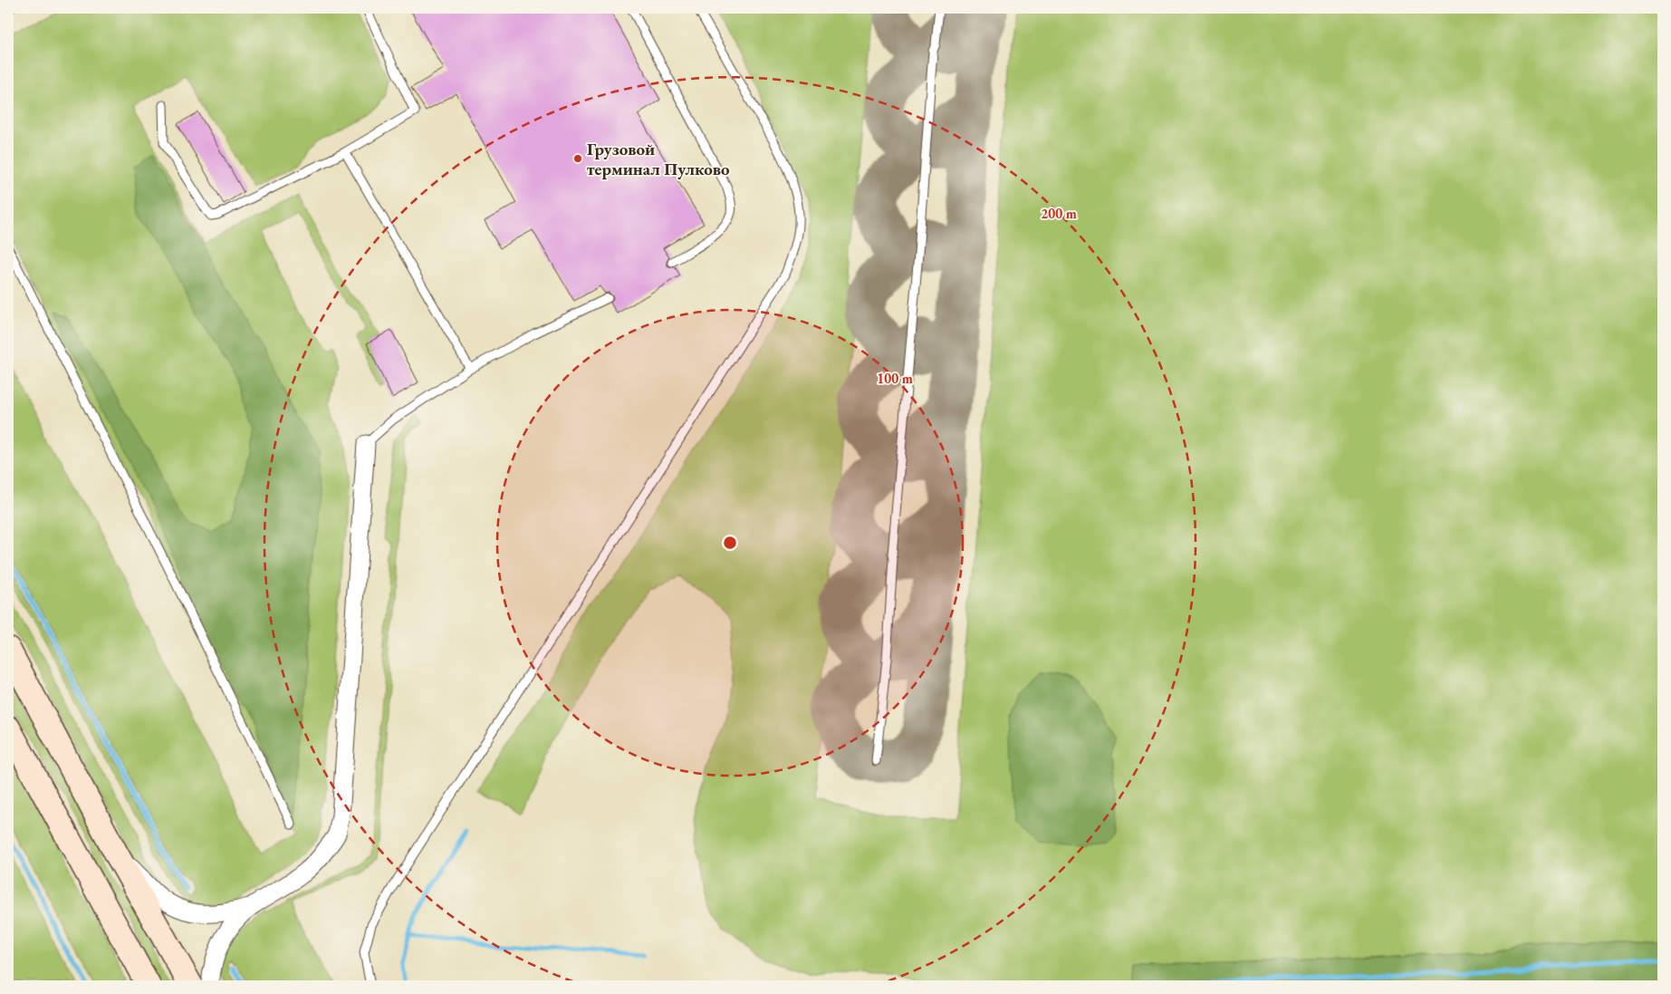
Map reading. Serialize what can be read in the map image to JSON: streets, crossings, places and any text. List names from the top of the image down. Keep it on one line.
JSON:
{"places":["Грузовой терминал Пулково"],"rings":["200 m","100 m"]}
